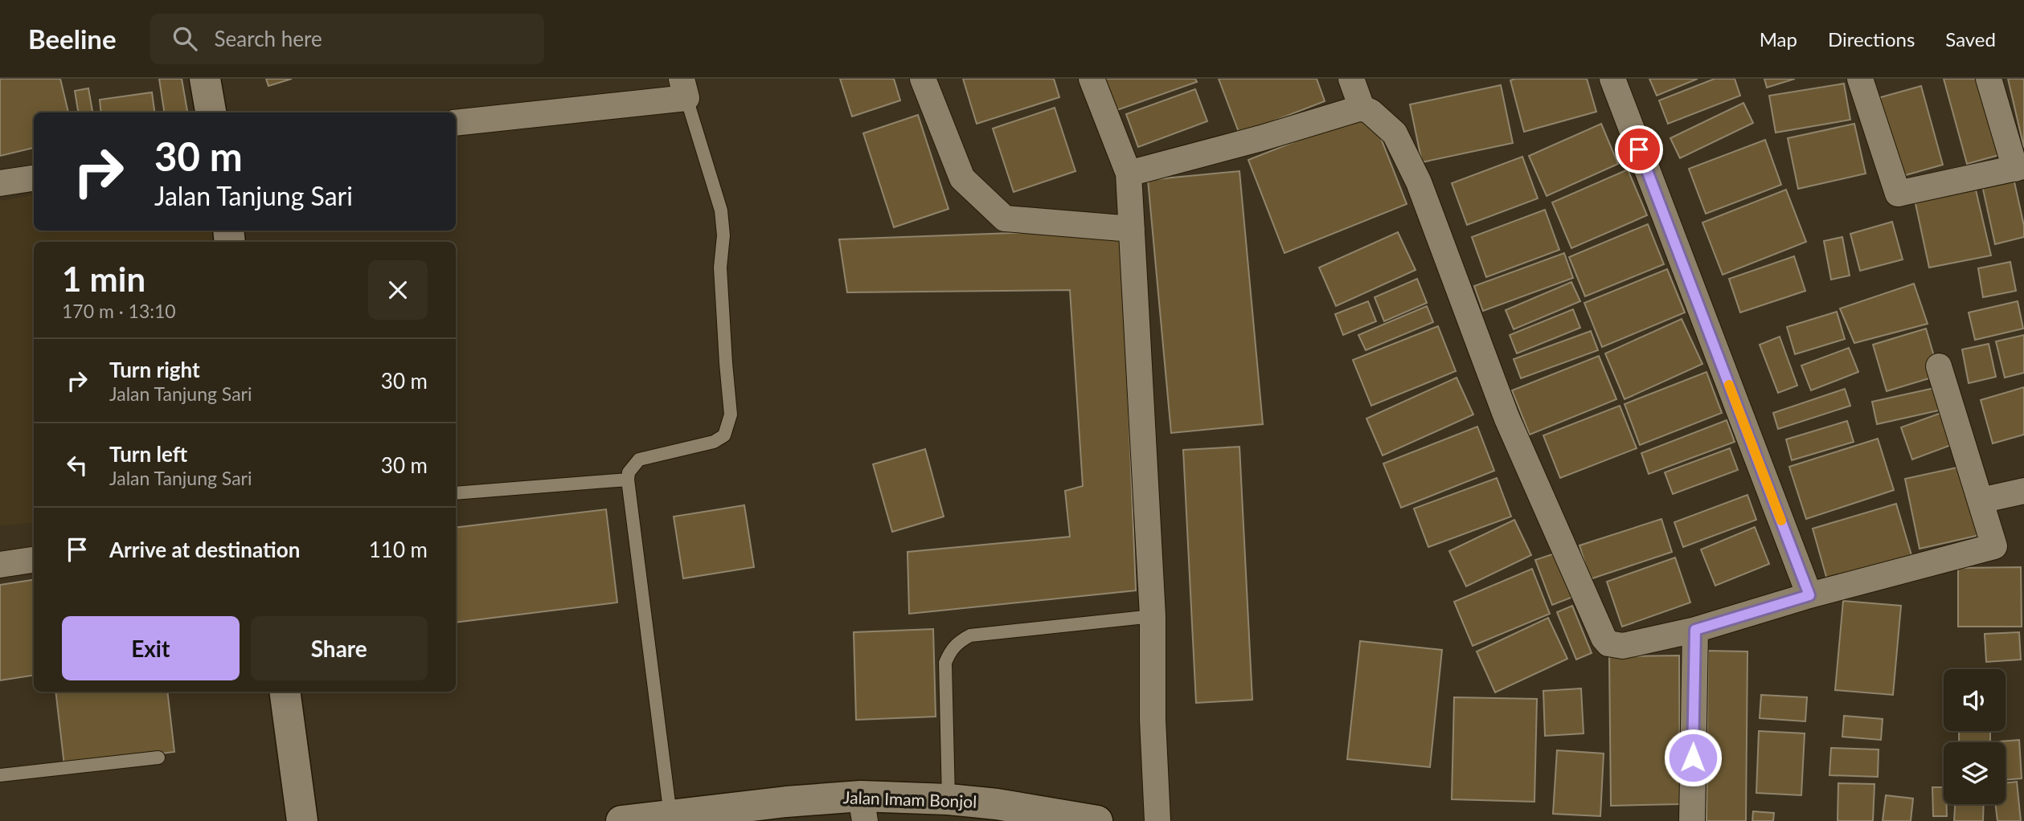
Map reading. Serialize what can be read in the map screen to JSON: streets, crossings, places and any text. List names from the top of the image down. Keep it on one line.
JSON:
{"streets":{"main road":["Jalan Imam Bonjol"]},"page":{"header":"Beeline","search":"Search here","nav":["Map","Directions","Saved"],"turn":["30 m","Jalan Tanjung Sari"],"heading":["1 min","170 m · 13:10"],"list":[{"name":"Turn right","note":"Jalan Tanjung Sari","value":"30 m"},{"name":"Turn left","note":"Jalan Tanjung Sari","value":"30 m"},{"name":"Arrive at destination","value":"110 m"}],"buttons":["Exit","Share"]}}
